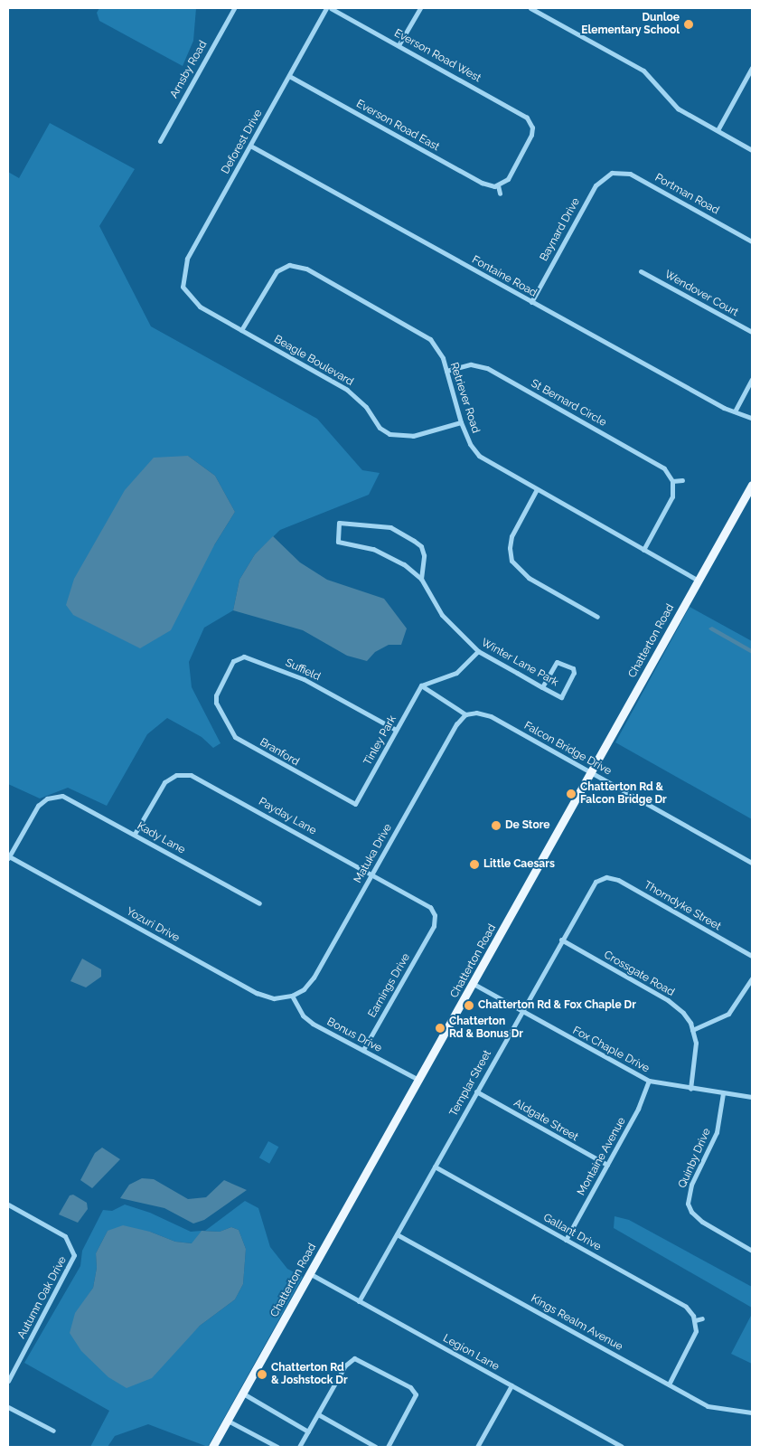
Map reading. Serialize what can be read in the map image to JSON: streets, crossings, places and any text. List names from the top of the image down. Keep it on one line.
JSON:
{"streets":{"main road":["Chatterton Road"],"street":["Everson Road West","Arnsby Road","Everson Road East","Deforest Drive","Portman Road","Baynard Drive","Fontaine Road","Wendover Court","Beagle Boulevard","Retriever Road","St Bernard Circle","Winter Lane Park","Suffield","Tinley Park","Falcon Bridge Drive","Branford","Payday Lane","Kady Lane","Matuka Drive","Thorndyke Street","Yozuri Drive","Crossgate Road","Earnings Drive","Bonus Drive","Fox Chaple Drive","Templar Street","Aldgate Street","Montaine Avenue","Quinby Drive","Gallant Drive","Autumn Oak Drive","Kings Realm Avenue","Legion Lane"]},"crossings":[["Everson Road West","Everson Road East"],["Everson Road East","Deforest Drive"],["Deforest Drive","Fontaine Road"],["Deforest Drive","Beagle Boulevard"],["Portman Road","Baynard Drive"],["Baynard Drive","Fontaine Road"],["Beagle Boulevard","Retriever Road"],["Retriever Road","St Bernard Circle"],["Retriever Road","Chatterton Road"],["Chatterton Road","Falcon Bridge Drive"],["Chatterton Road","Bonus Drive"],["Chatterton Road","Fox Chaple Drive"],["Chatterton Road","Legion Lane"],["Suffield","Tinley Park"],["Suffield","Branford"],["Tinley Park","Branford"],["Falcon Bridge Drive","Matuka Drive"],["Payday Lane","Kady Lane"],["Payday Lane","Matuka Drive"],["Payday Lane","Earnings Drive"],["Kady Lane","Yozuri Drive"],["Matuka Drive","Yozuri Drive"],["Matuka Drive","Bonus Drive"],["Thorndyke Street","Templar Street"],["Yozuri Drive","Bonus Drive"],["Crossgate Road","Fox Chaple Drive"],["Crossgate Road","Templar Street"],["Earnings Drive","Bonus Drive"],["Fox Chaple Drive","Templar Street"],["Fox Chaple Drive","Montaine Avenue"],["Fox Chaple Drive","Quinby Drive"],["Templar Street","Aldgate Street"],["Templar Street","Gallant Drive"],["Templar Street","Kings Realm Avenue"],["Templar Street","Legion Lane"],["Aldgate Street","Montaine Avenue"],["Montaine Avenue","Gallant Drive"]],"places":["Dunloe Elementary School","Chatterton Rd & Falcon Bridge Dr","De Store","Little Caesars","Chatterton Rd & Fox Chaple Dr","Chatterton Rd & Bonus Dr","Chatterton Rd & Joshstock Dr"]}
